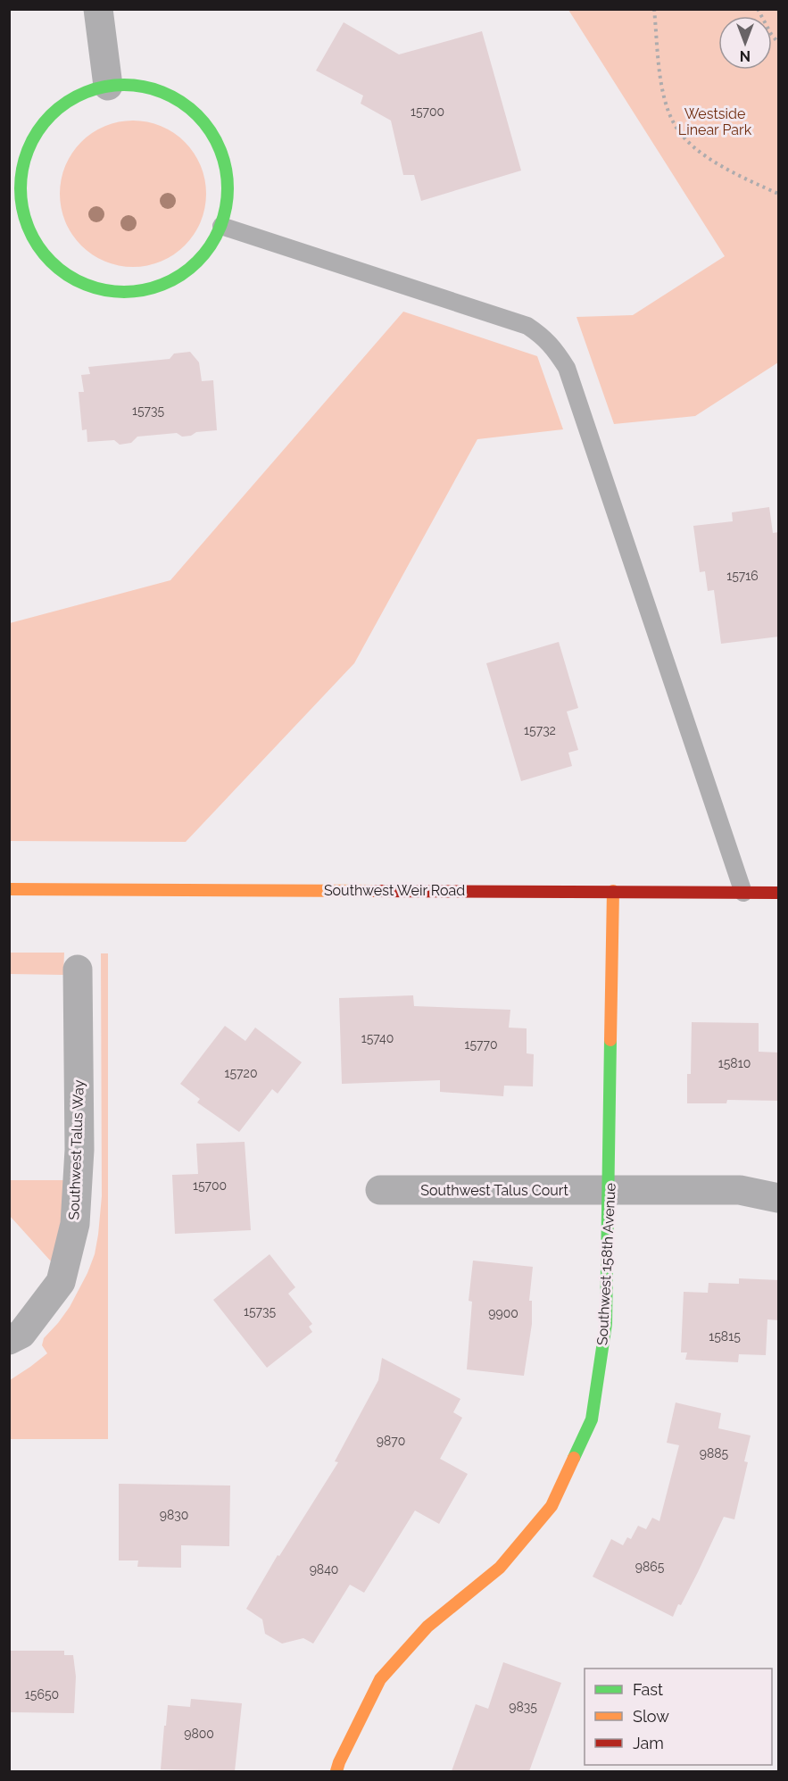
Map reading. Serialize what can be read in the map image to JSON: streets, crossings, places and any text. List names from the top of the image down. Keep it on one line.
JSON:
{"streets":{"street":["Southwest Weir Road","Southwest Talus Way","Southwest Talus Court","Southwest 158th Avenue"]},"crossings":[["Southwest Weir Road","Southwest 158th Avenue"],["Southwest Talus Court","Southwest 158th Avenue"]],"parks":["Westside Linear Park"],"house_numbers":["15700","15735","15716","15732","15740","15770","15810","15720","15700","15735","9900","15815","9870","9885","9830","9865","9840","15650","9835","9800"],"legend":["Fast","Slow","Jam"],"north":"bottom"}
